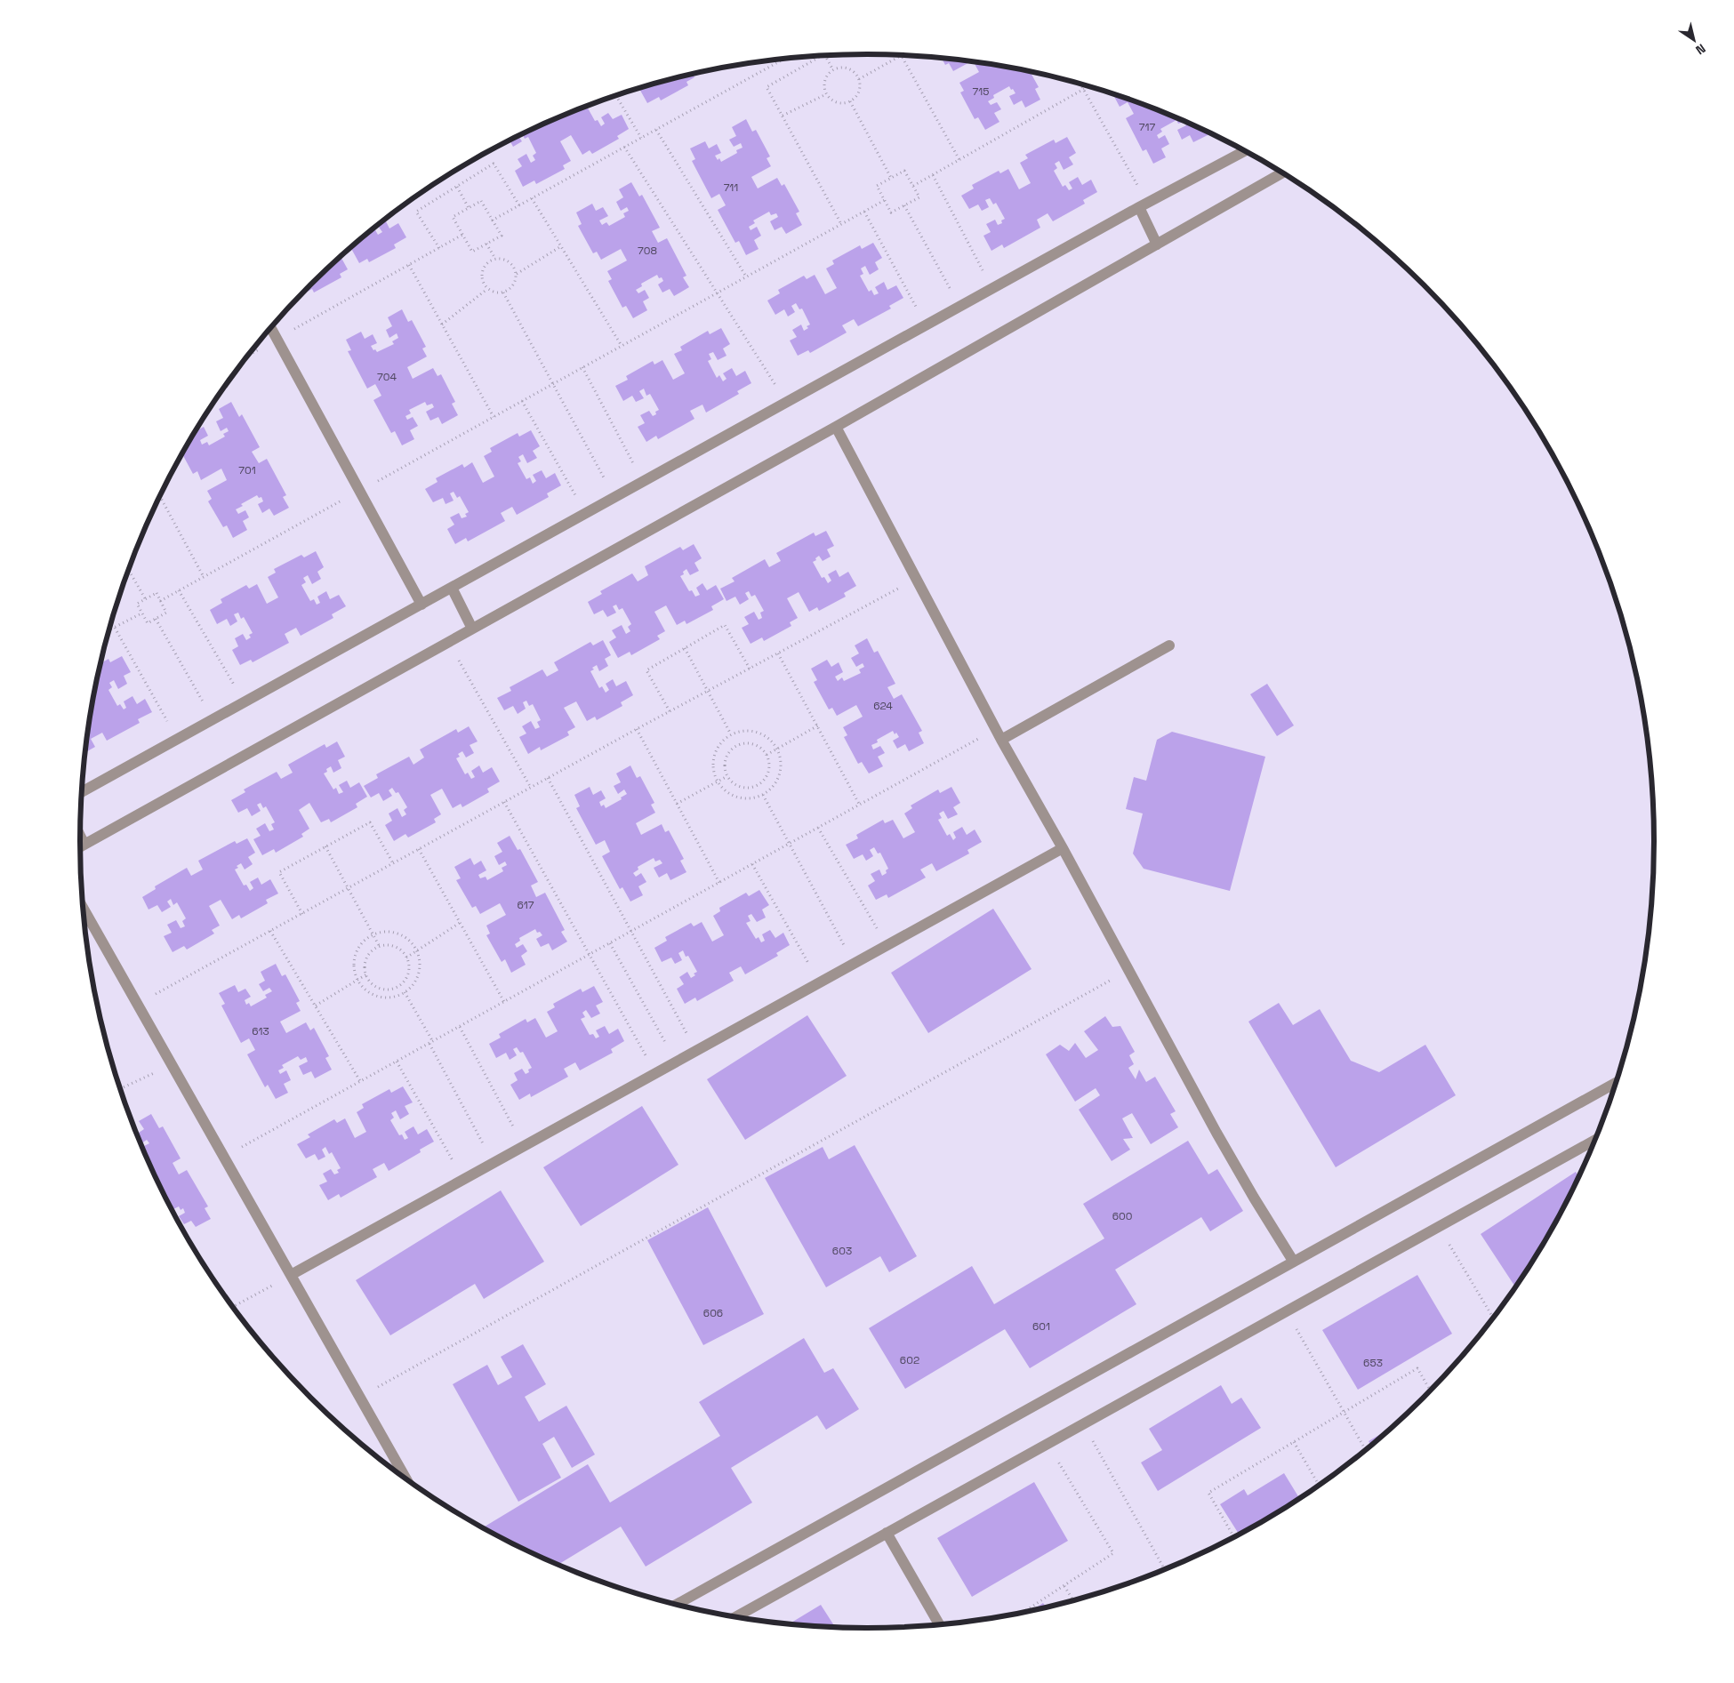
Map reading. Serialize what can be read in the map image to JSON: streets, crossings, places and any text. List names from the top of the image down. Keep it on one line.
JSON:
{"house_numbers":["715","717","711","708","704","701","624","617","613","600","603","606","601","602","653"],"north":"bottom right"}
